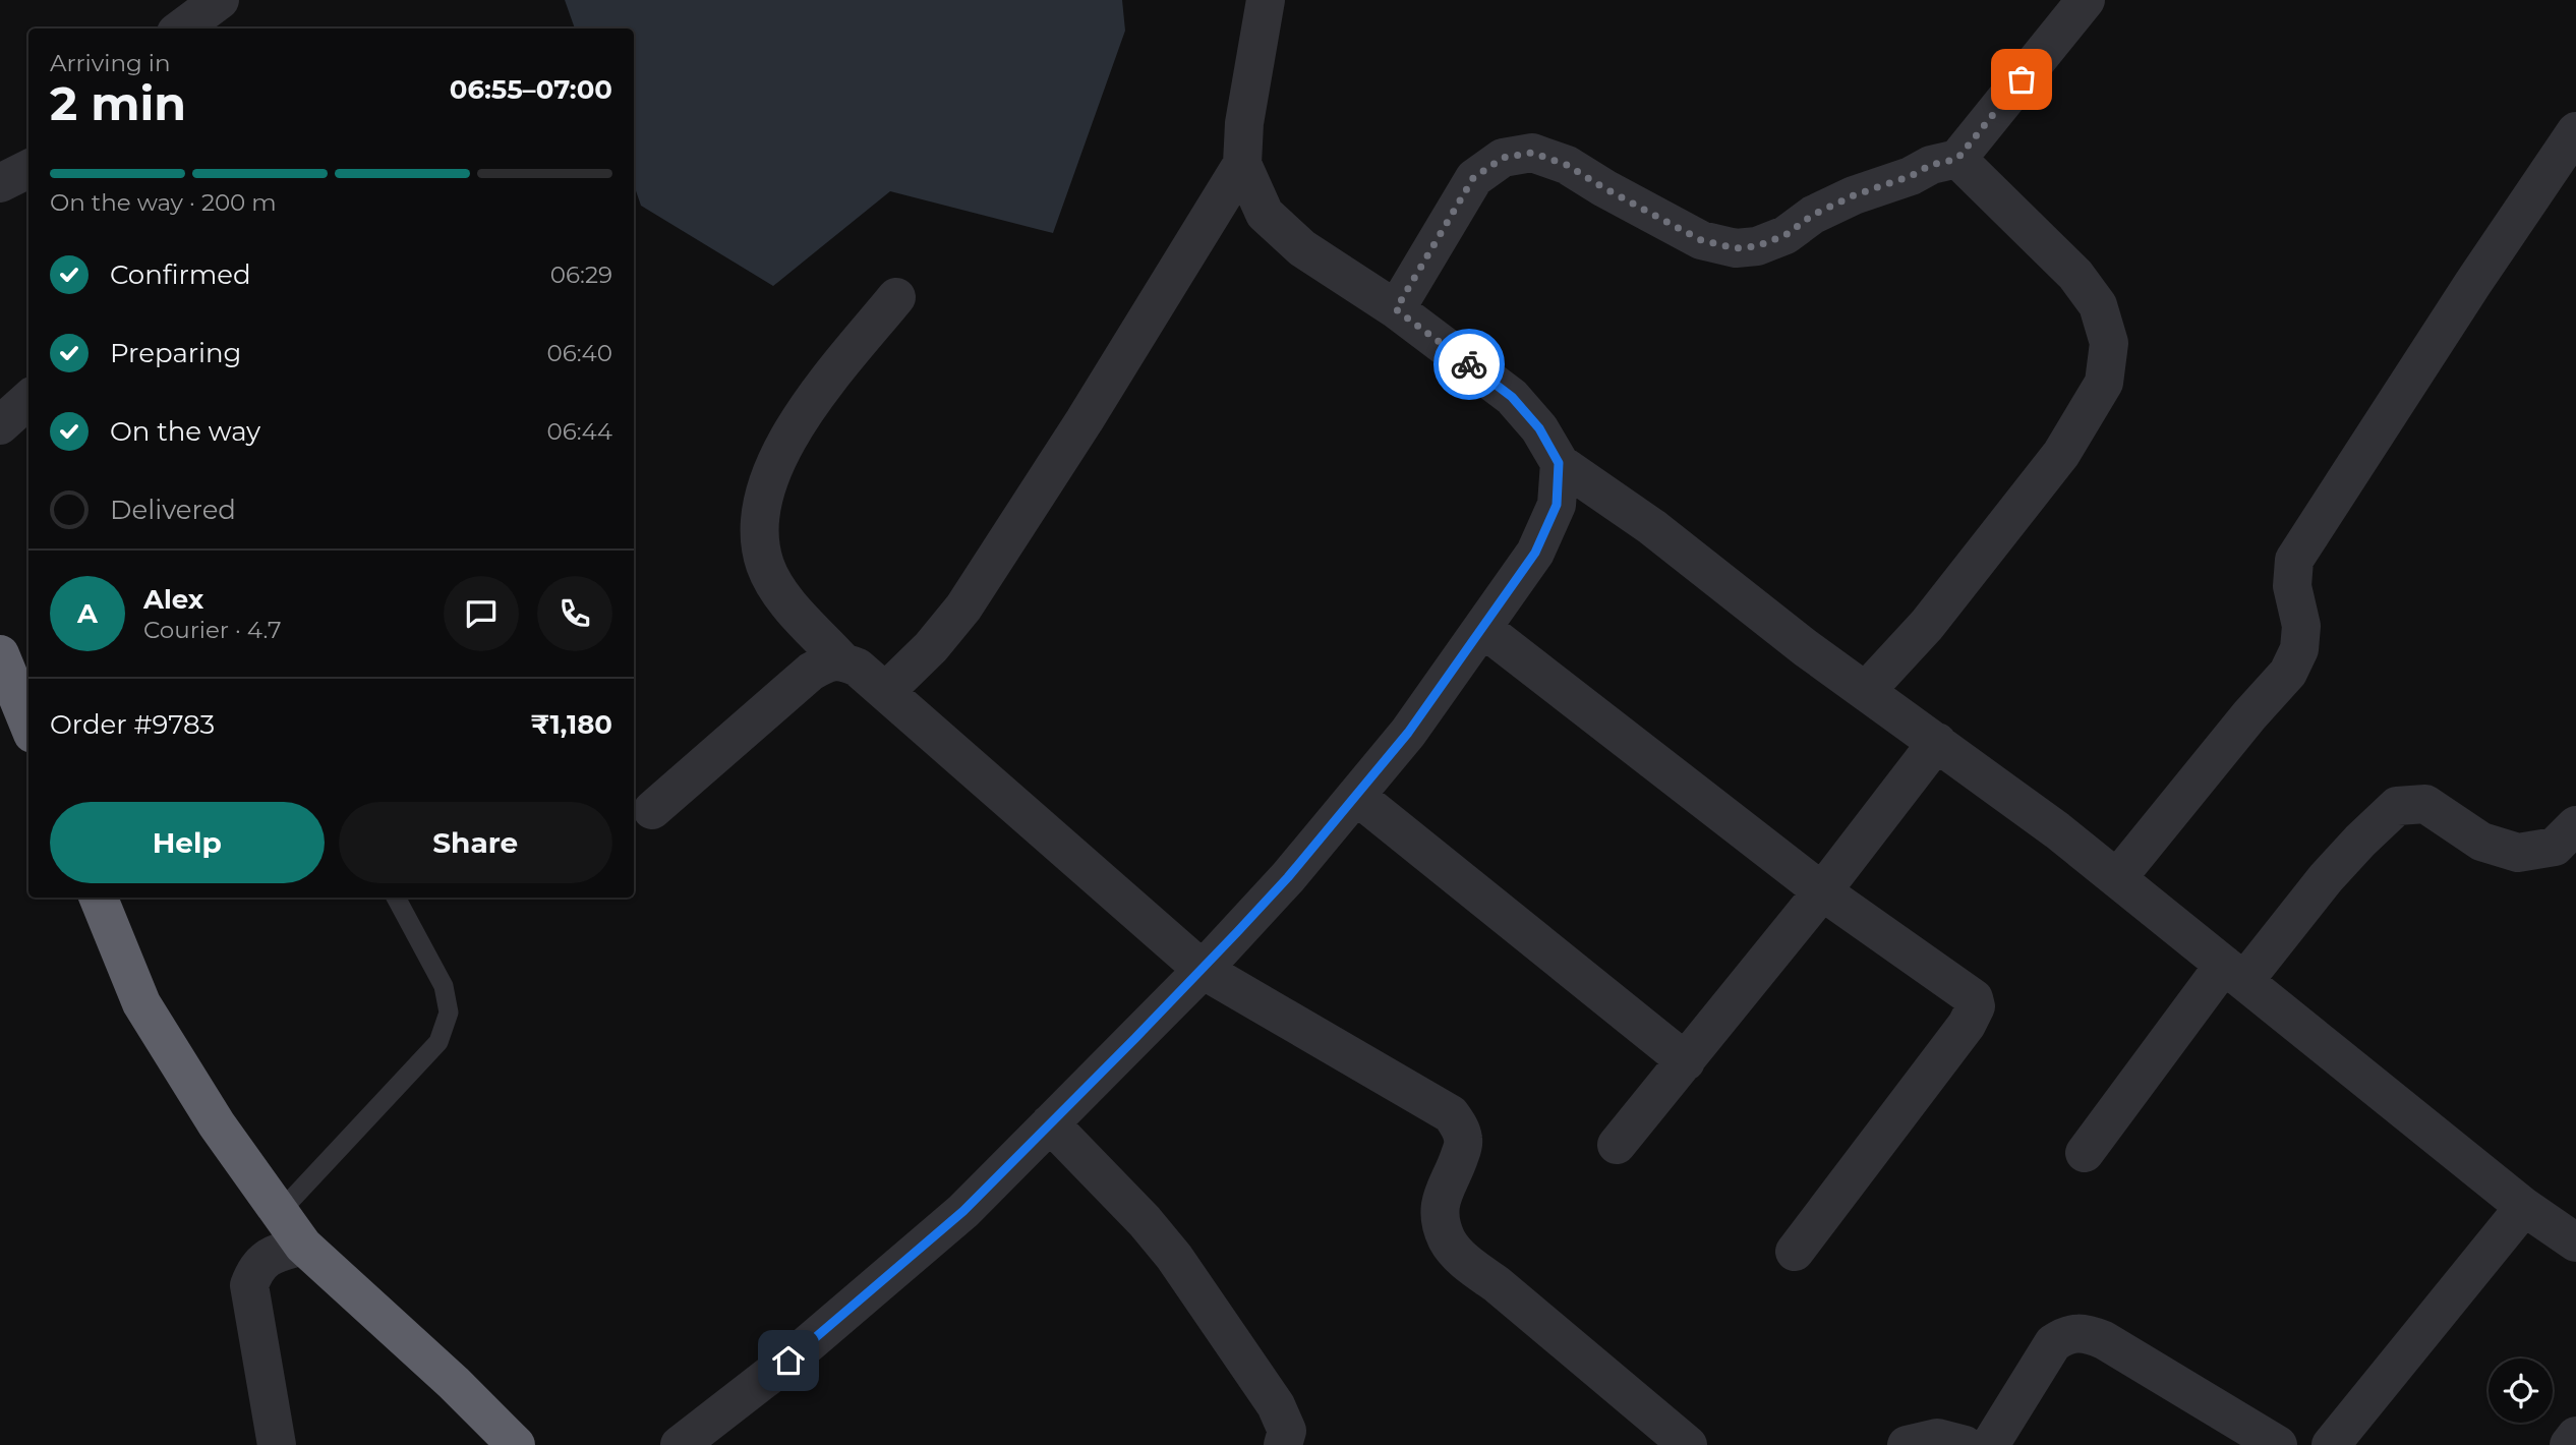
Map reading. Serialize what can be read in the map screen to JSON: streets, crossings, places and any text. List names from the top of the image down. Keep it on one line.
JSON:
{"page":{"heading":["2 min","Arriving in","06:55–07:00"],"panel":["Alex","Courier · 4.7","Order #9783","₹1,180"],"bar":"On the way · 200 m","list":[["Confirmed","06:29"],["Preparing","06:40"],["On the way","06:44"],"Delivered"],"round":"A","buttons":["Help","Share"]}}
